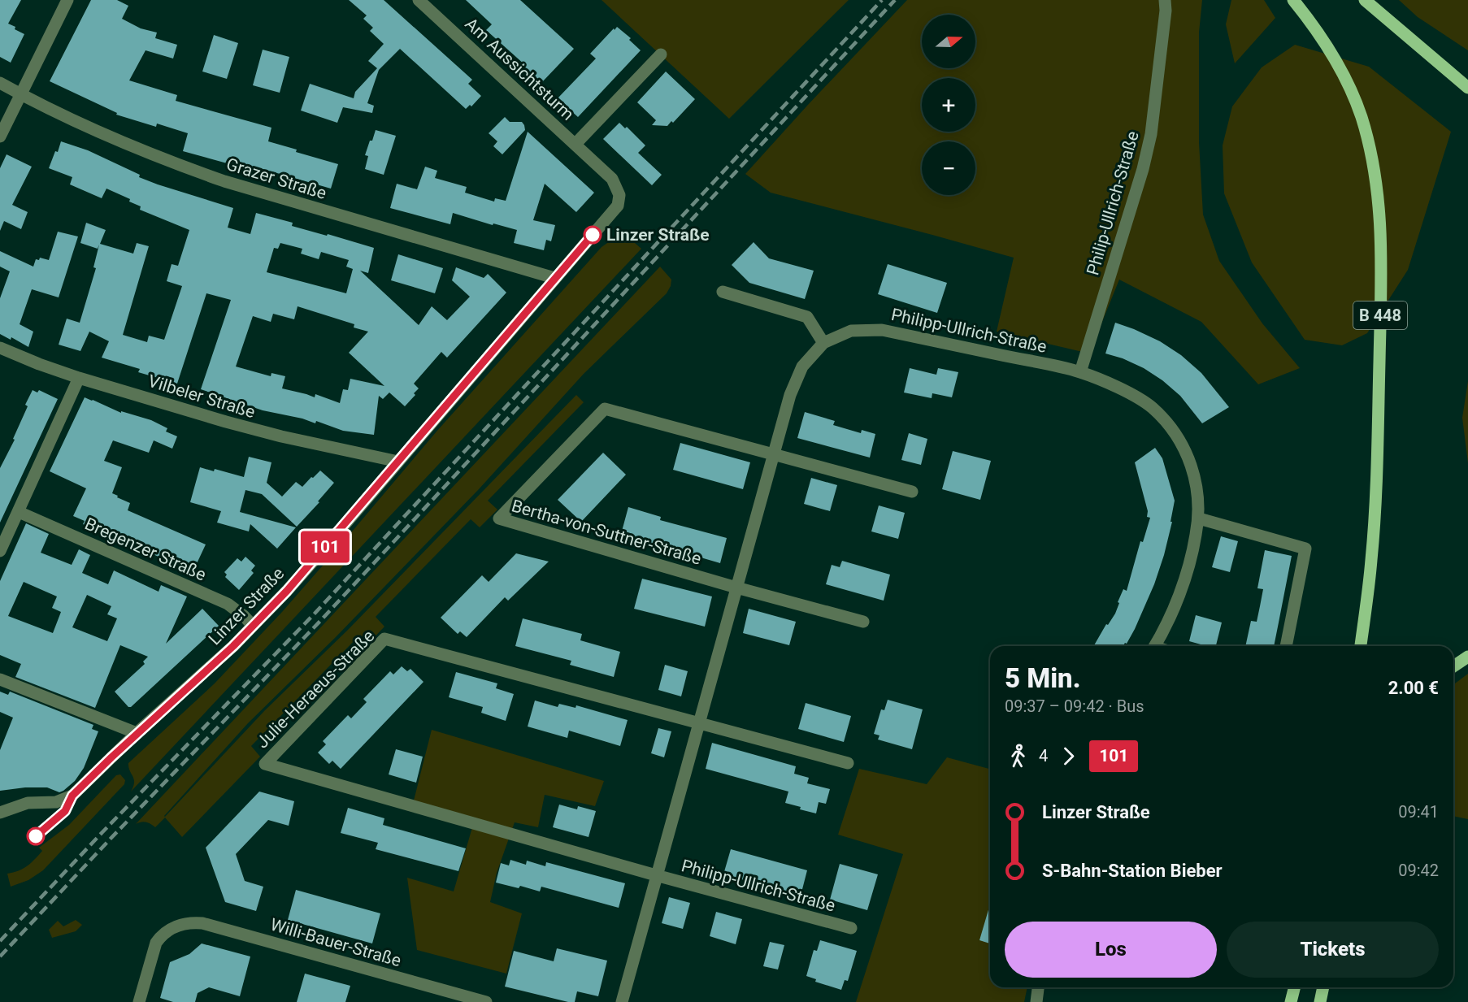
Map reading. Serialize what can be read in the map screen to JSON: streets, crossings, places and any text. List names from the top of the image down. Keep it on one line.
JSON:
{"streets":{"main road":["B 448"],"street":["Am Aussichtsturm","Grazer Straße","Philip-Ullrich-Straße","Philipp-Ullrich-Straße","Vilbeler Straße","Bertha-von-Suttner-Straße","Bregenzer Straße","Linzer Straße","Julie-Heraeus-Straße","Willi-Bauer-Straße"]},"crossings":[["Am Aussichtsturm","Linzer Straße"],["Grazer Straße","Linzer Straße"],["Philip-Ullrich-Straße","Philipp-Ullrich-Straße"],["Philipp-Ullrich-Straße","Bertha-von-Suttner-Straße"],["Philipp-Ullrich-Straße","Julie-Heraeus-Straße"],["Vilbeler Straße","Linzer Straße"],["Bregenzer Straße","Linzer Straße"]],"places":["Linzer Straße"],"lines":["bus line 101"],"north":"right","page":{"on_map":"101","map_buttons":["+","−"],"heading":["5 Min.","09:37 – 09:42 · Bus","2.00 €"],"legs":["4","101"],"list":[{"name":"Linzer Straße","value":"09:41"},{"name":"S-Bahn-Station Bieber","value":"09:42"}],"buttons":["Los","Tickets"]}}
